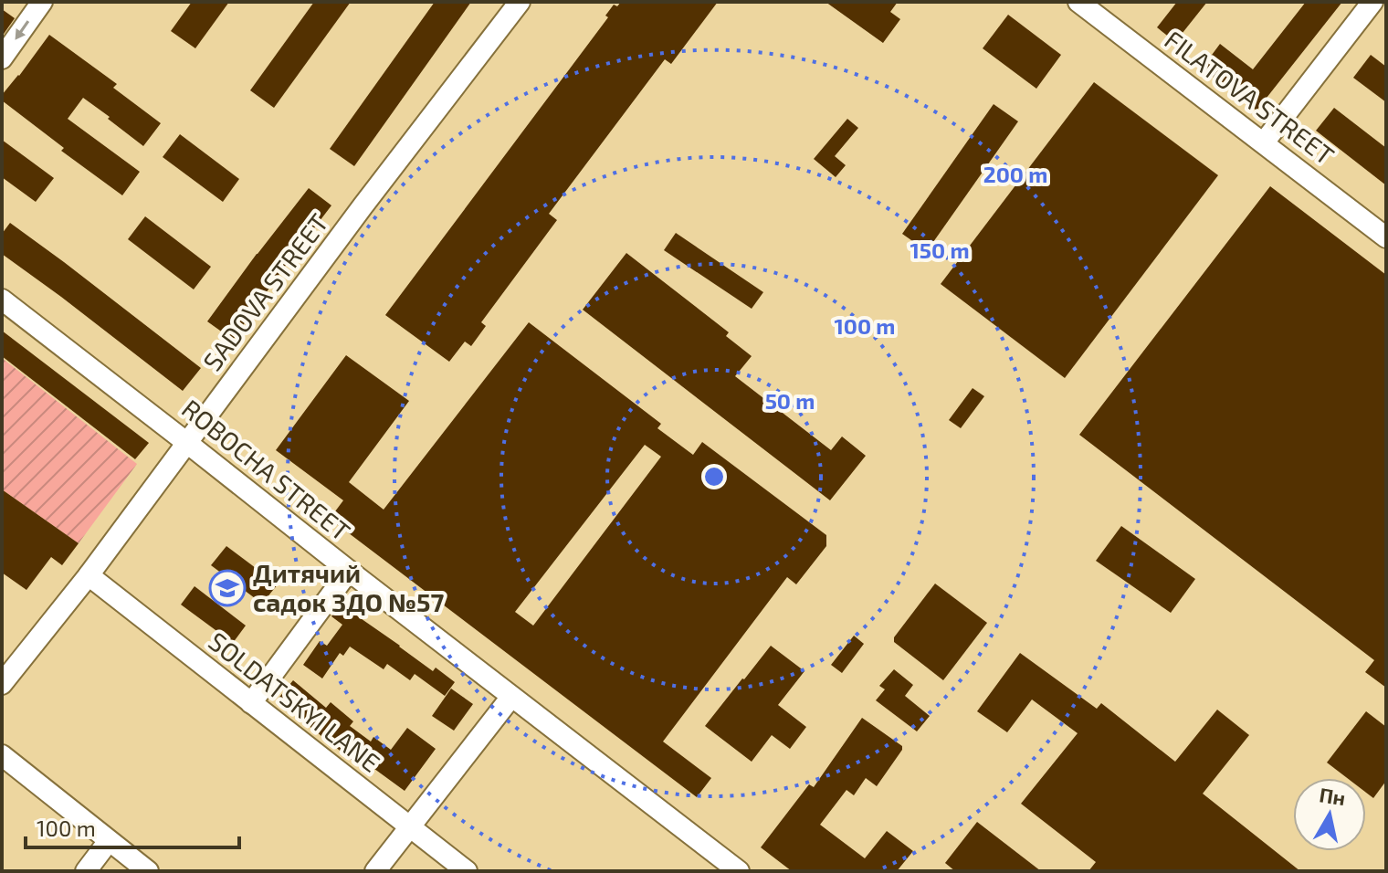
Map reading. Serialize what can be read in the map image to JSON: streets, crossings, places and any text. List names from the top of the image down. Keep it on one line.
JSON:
{"streets":{"street":["FILATOVA STREET","SADOVA STREET","ROBOCHA STREET","SOLDATSKYI LANE"]},"crossings":[["SADOVA STREET","ROBOCHA STREET"],["SADOVA STREET","SOLDATSKYI LANE"]],"places":{"school or university":["Дитячий садок ЗДО №57"]},"scale_bar":"100 m","north":"top","rings":["200 m","150 m","100 m","50 m"]}
